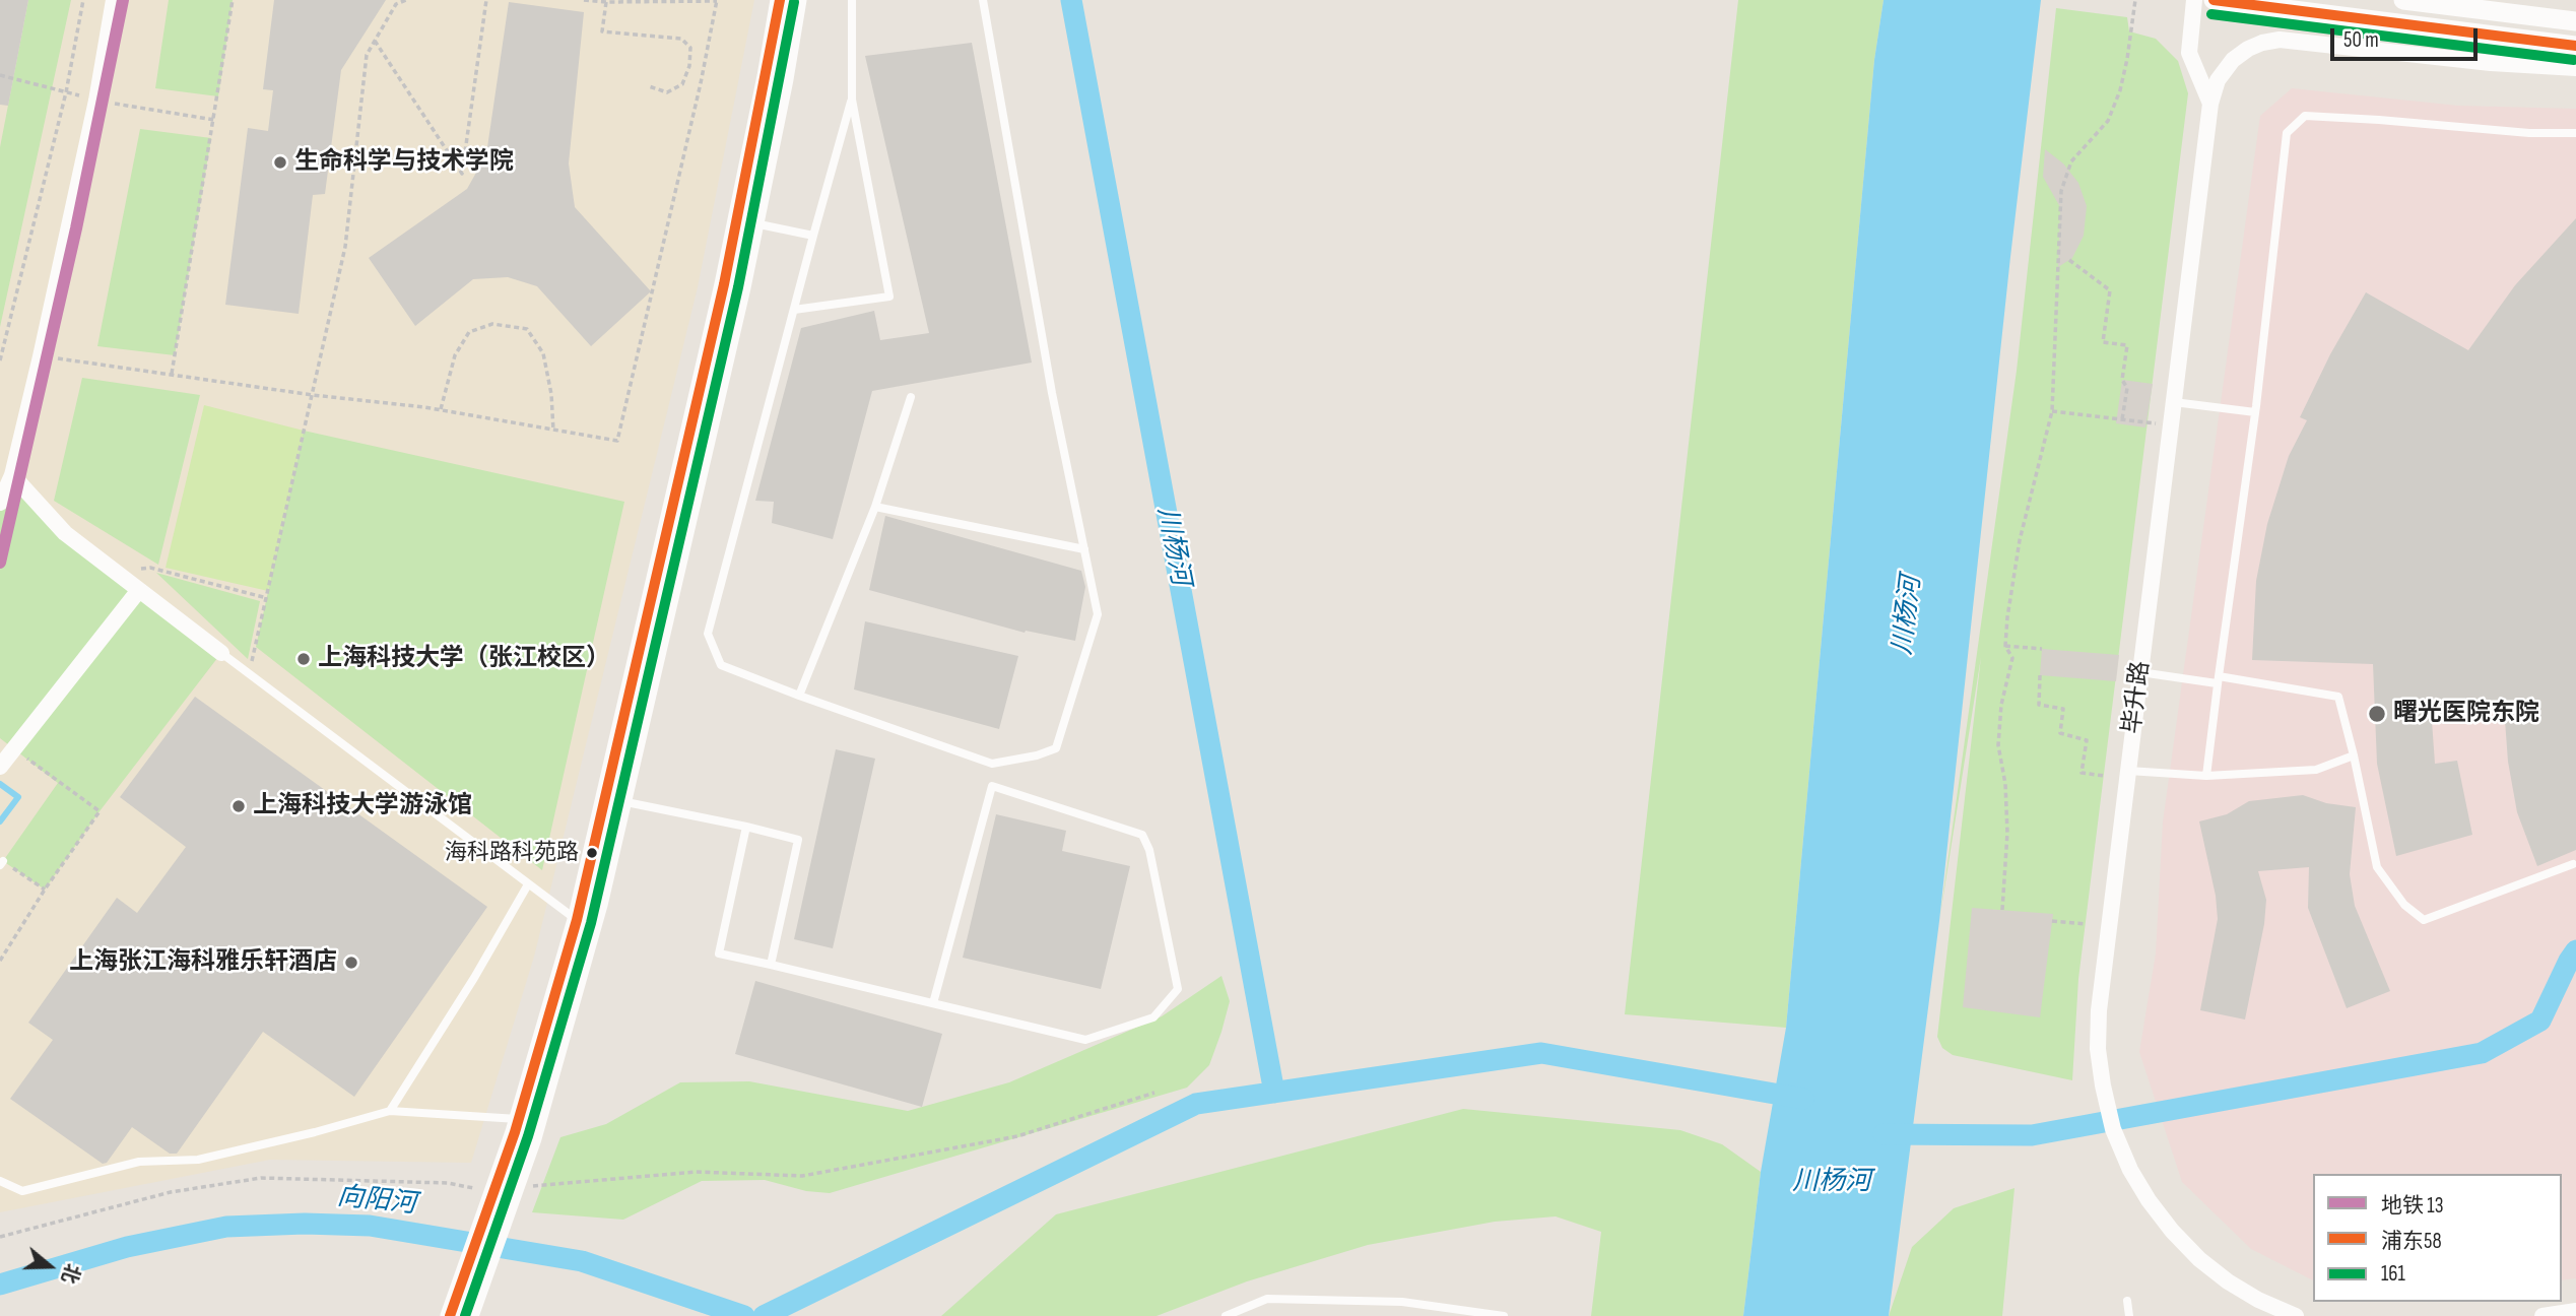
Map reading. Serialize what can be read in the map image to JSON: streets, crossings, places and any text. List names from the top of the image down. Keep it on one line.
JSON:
{"streets":{"street":["毕升路"]},"water":["川杨河","向阳河"],"places":["生命科学与技术学院","上海科技大学（张江校区）","曙光医院东院","上海科技大学游泳馆","海科路科苑路","上海张江海科雅乐轩酒店"],"lines":["metro line 13","transit line 浦东58","transit line 161"],"legend":["地铁 13","浦东58","161"],"scale_bar":"50 m","north":"right"}
